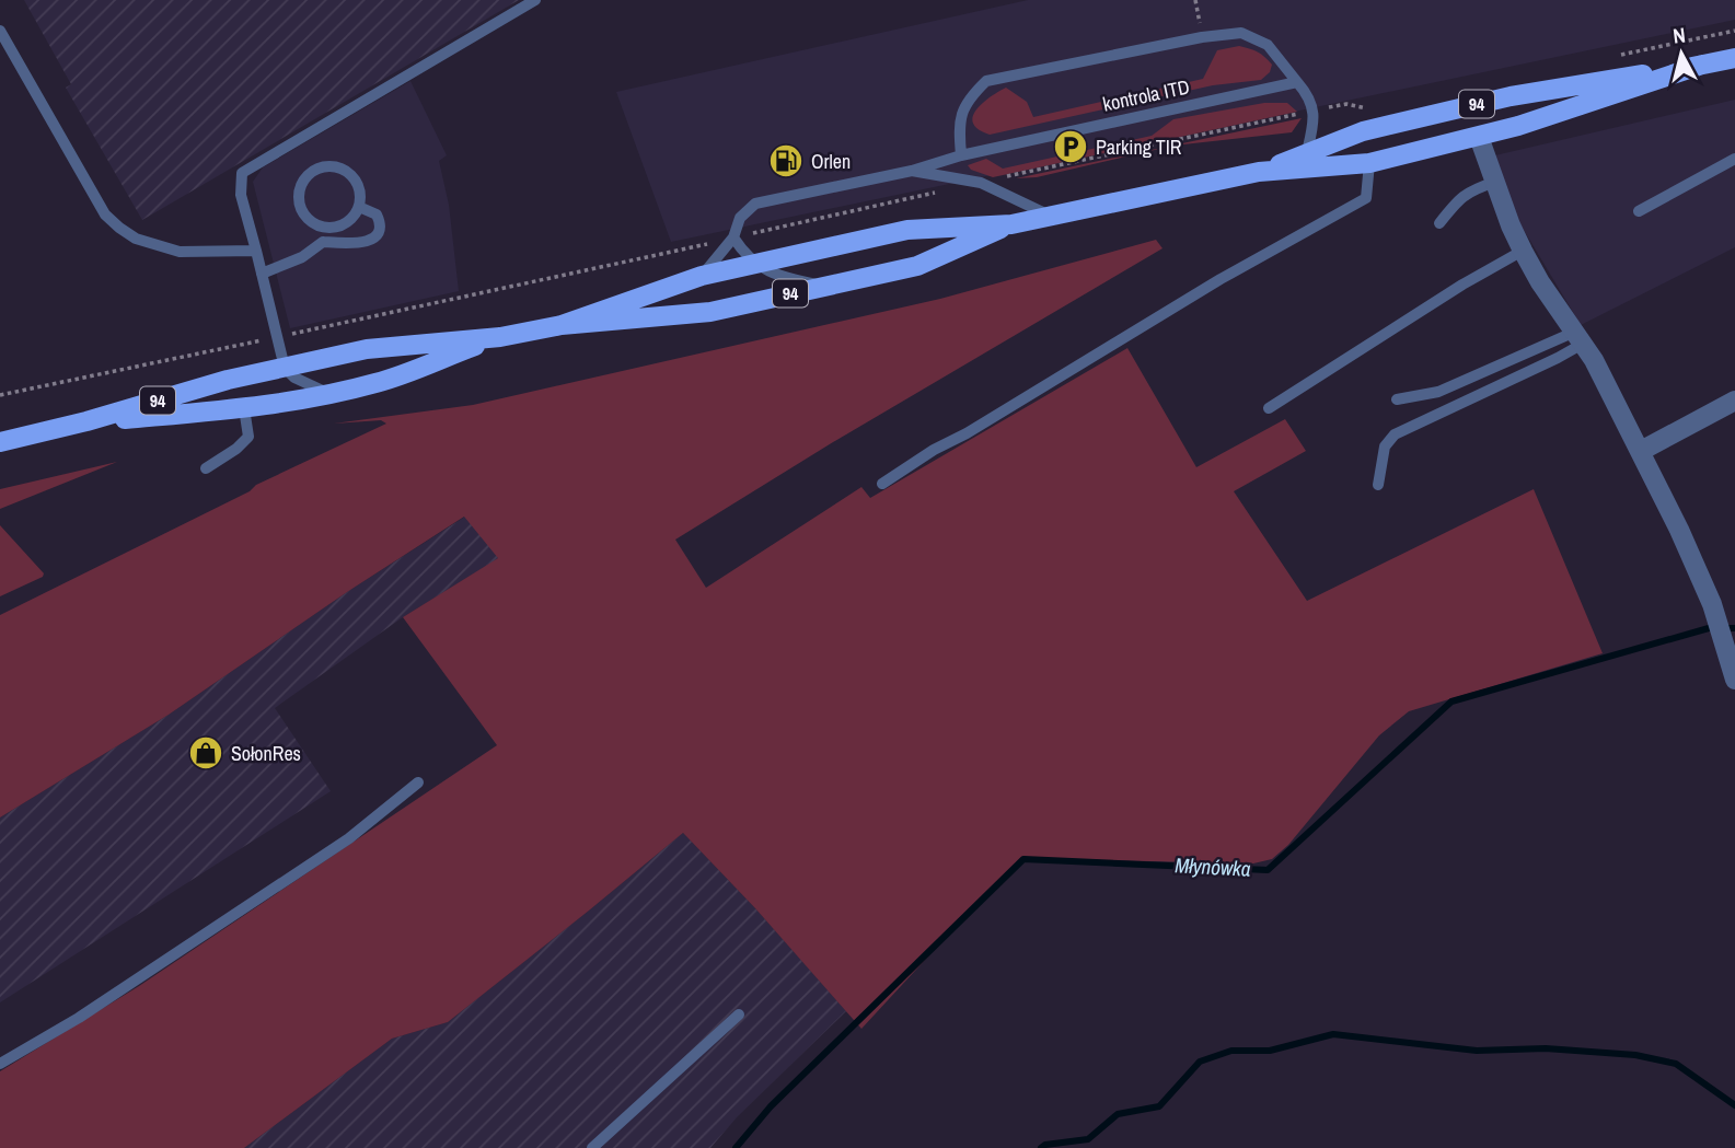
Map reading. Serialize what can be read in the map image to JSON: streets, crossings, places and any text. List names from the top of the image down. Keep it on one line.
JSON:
{"streets":{"main road":["94"],"lane":["kontrola ITD"]},"crossings":[["kontrola ITD","94"]],"water":["Młynówka"],"places":{"parking":["Parking TIR"],"fuel station":["Orlen"],"shop":["SołonRes"]},"north":"top"}
